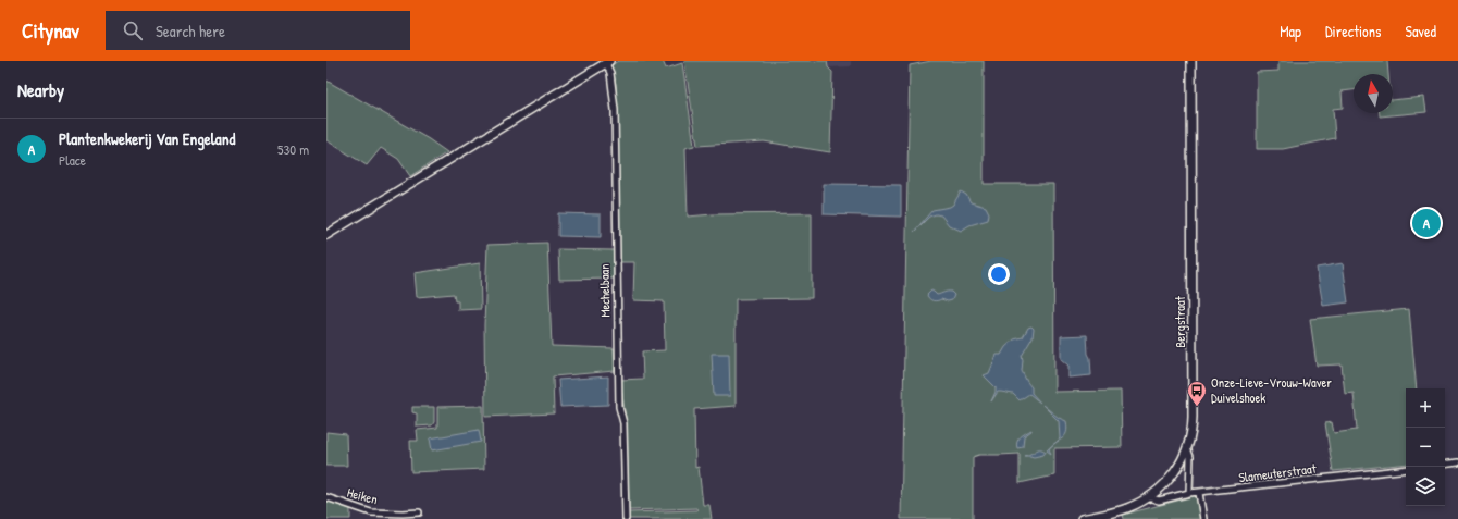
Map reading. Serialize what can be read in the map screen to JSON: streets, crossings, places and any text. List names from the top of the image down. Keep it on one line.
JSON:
{"streets":{"street":["Mechelbaan","Bergstraat","Slameuterstraat","Heiken"]},"crossings":[["Bergstraat","Slameuterstraat"]],"places":{"bus stop":["Onze-Lieve-Vrouw-Waver Duivelshoek"]},"north":"top","page":{"header":"Citynav","search":"Search here","nav":["Map","Directions","Saved"],"heading":"Nearby","list":[{"mark":"A","name":"Plantenkwekerij Van Engeland","note":"Place","value":"530 m"}],"pins":"A","map_buttons":["+","−"]}}
